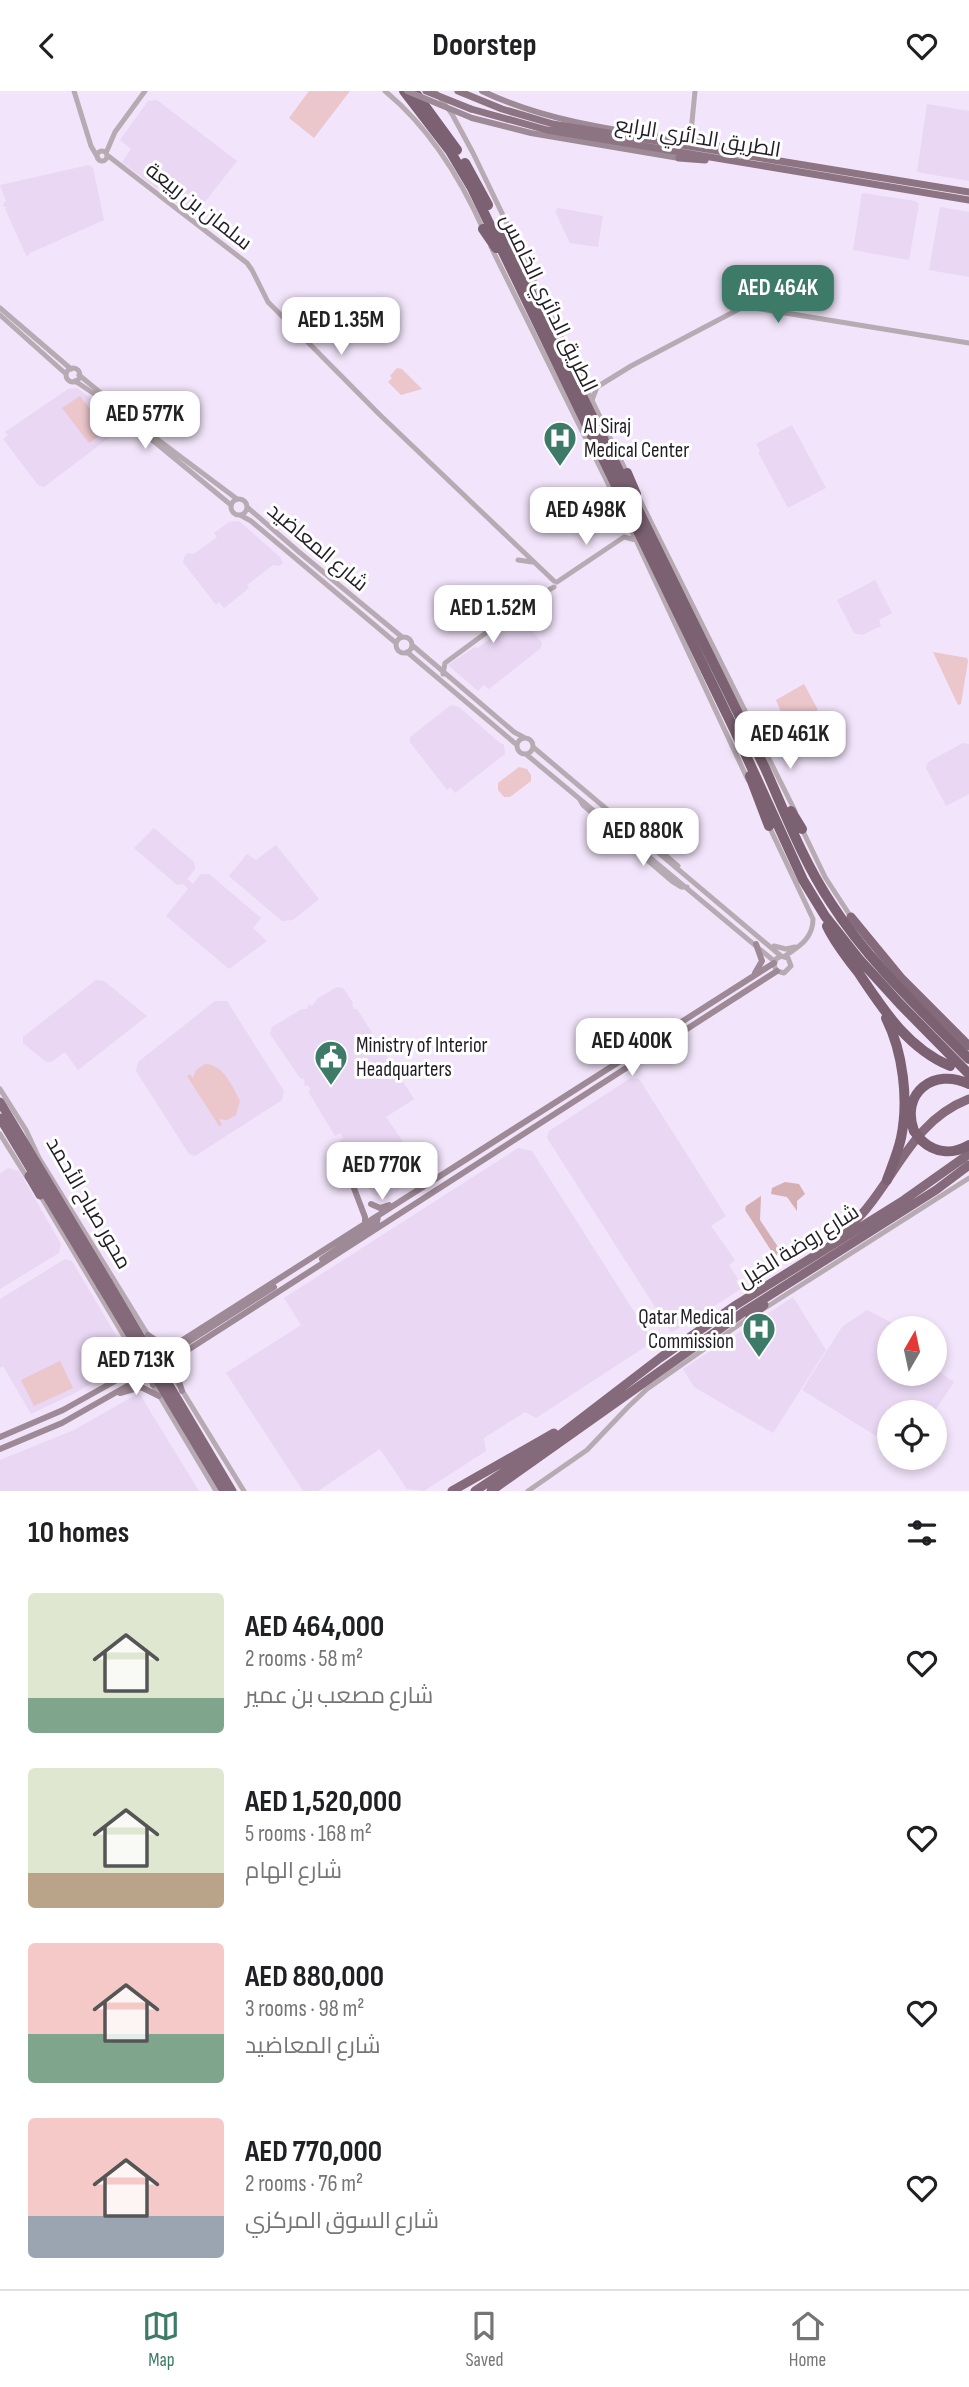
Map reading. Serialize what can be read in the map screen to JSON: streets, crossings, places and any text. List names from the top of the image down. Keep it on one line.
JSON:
{"streets":{"highway":["الطريق الدائري الخامس","محور صباح الأحمد","شارع روضة الخيل"],"main road":["الطريق الدائري الرابع"],"street":["سلمان بن ربيعة","شارع المعاضيد"]},"crossings":[["الطريق الدائري الرابع","الطريق الدائري الخامس"]],"places":{"hospital":["Al Siraj Medical Center","Qatar Medical Commission"],"public building":["Ministry of Interior Headquarters"]},"north":"top","page":{"header":"Doorstep","price":["AED 464K","AED 1.35M","AED 577K","AED 498K","AED 1.52M","AED 461K","AED 880K","AED 400K","AED 770K","AED 713K"],"heading":"10 homes","list":[{"name":"AED 464,000","note":"2 rooms · 58 m² · شارع مصعب بن عمير"},{"name":"AED 1,520,000","note":"5 rooms · 168 m² · شارع الهام"},{"name":"AED 880,000","note":"3 rooms · 98 m² · شارع المعاضيد"},{"name":"AED 770,000","note":"2 rooms · 76 m² · شارع السوق المركزي"}],"tabs":["Map","Saved","Home"]}}
